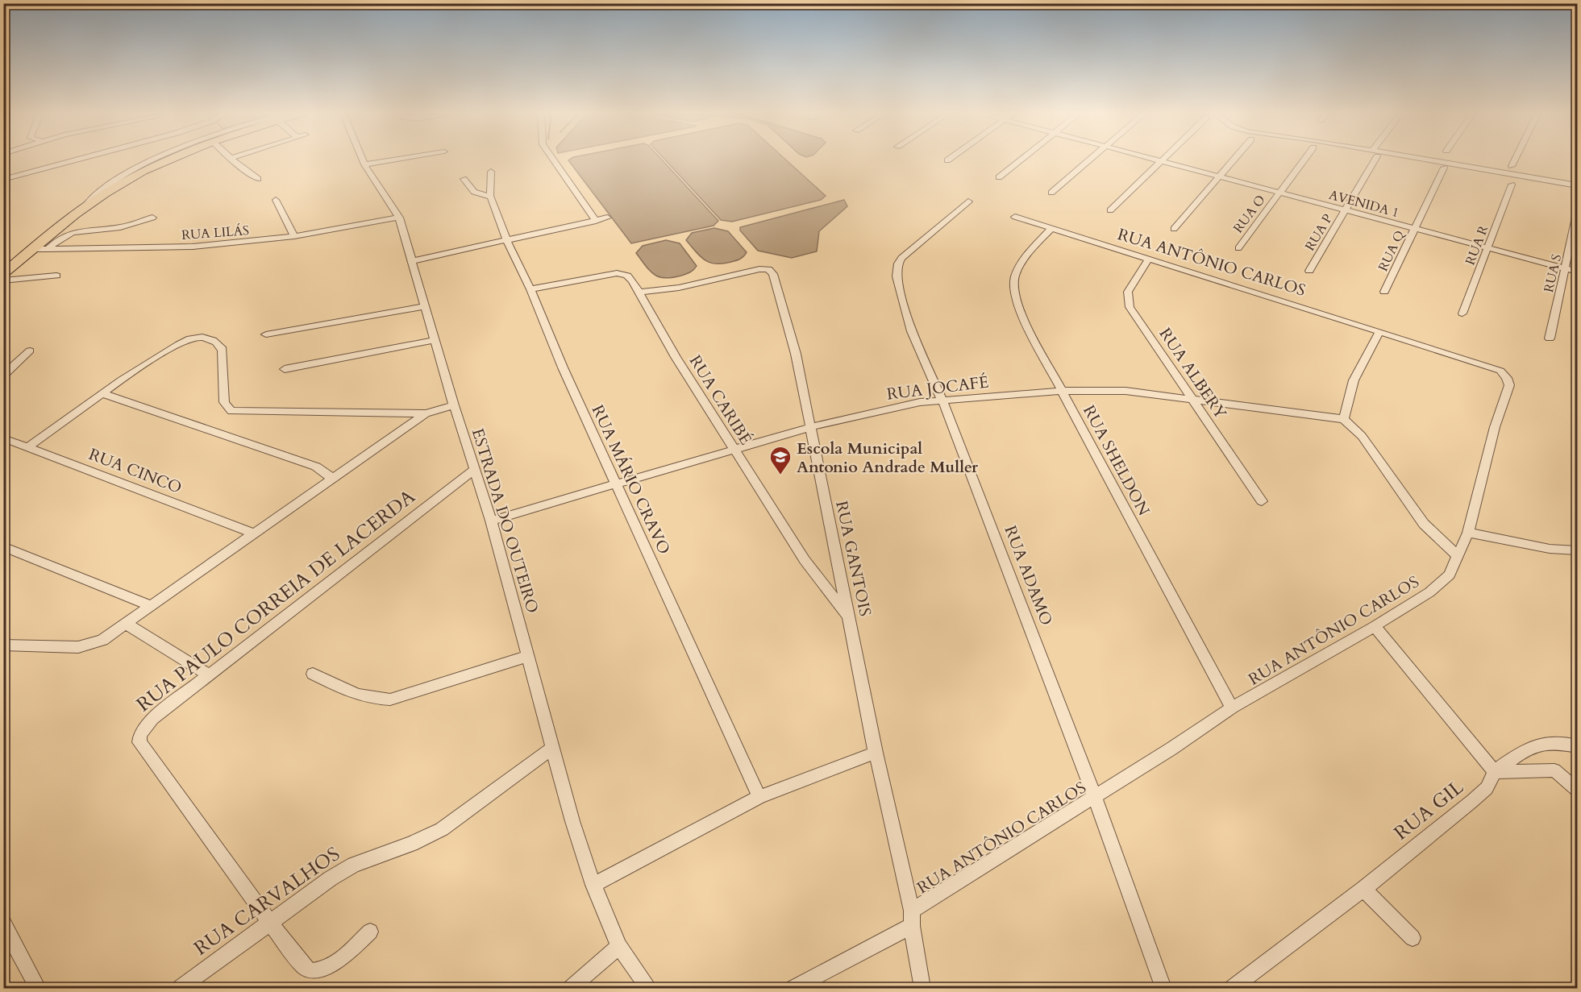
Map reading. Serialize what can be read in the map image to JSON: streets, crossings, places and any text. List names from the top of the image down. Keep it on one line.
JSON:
{"streets":{"street":["AVENIDA 1","RUA O","RUA LILÁS","RUA P","RUA R","RUA Q","RUA ANTÔNIO CARLOS","RUA S","RUA ALBERY","RUA JOCAFÉ","RUA CARIBÉ","RUA SHELDON","RUA CINCO","RUA MÁRIO CRAVO","ESTRADA DO OUTEIRO","RUA GANTOIS","RUA ADAMO","RUA PAULO CORREIA DE LACERDA","RUA GIL","RUA CARVALHOS"]},"crossings":[["AVENIDA 1","RUA O"],["AVENIDA 1","RUA P"],["AVENIDA 1","RUA R"],["AVENIDA 1","RUA Q"],["AVENIDA 1","RUA S"],["RUA LILÁS","ESTRADA DO OUTEIRO"],["RUA ANTÔNIO CARLOS","RUA ALBERY"],["RUA ANTÔNIO CARLOS","RUA SHELDON"],["RUA ANTÔNIO CARLOS","RUA GANTOIS"],["RUA ANTÔNIO CARLOS","RUA ADAMO"],["RUA ALBERY","RUA JOCAFÉ"],["RUA JOCAFÉ","RUA CARIBÉ"],["RUA JOCAFÉ","RUA SHELDON"],["RUA JOCAFÉ","RUA MÁRIO CRAVO"],["RUA JOCAFÉ","ESTRADA DO OUTEIRO"],["RUA JOCAFÉ","RUA GANTOIS"],["RUA JOCAFÉ","RUA ADAMO"],["RUA CARIBÉ","RUA MÁRIO CRAVO"],["RUA CARIBÉ","RUA GANTOIS"],["ESTRADA DO OUTEIRO","RUA PAULO CORREIA DE LACERDA"],["ESTRADA DO OUTEIRO","RUA CARVALHOS"],["RUA PAULO CORREIA DE LACERDA","RUA CARVALHOS"]],"places":{"school or university":["Escola Municipal Antonio Andrade Muller"]}}
